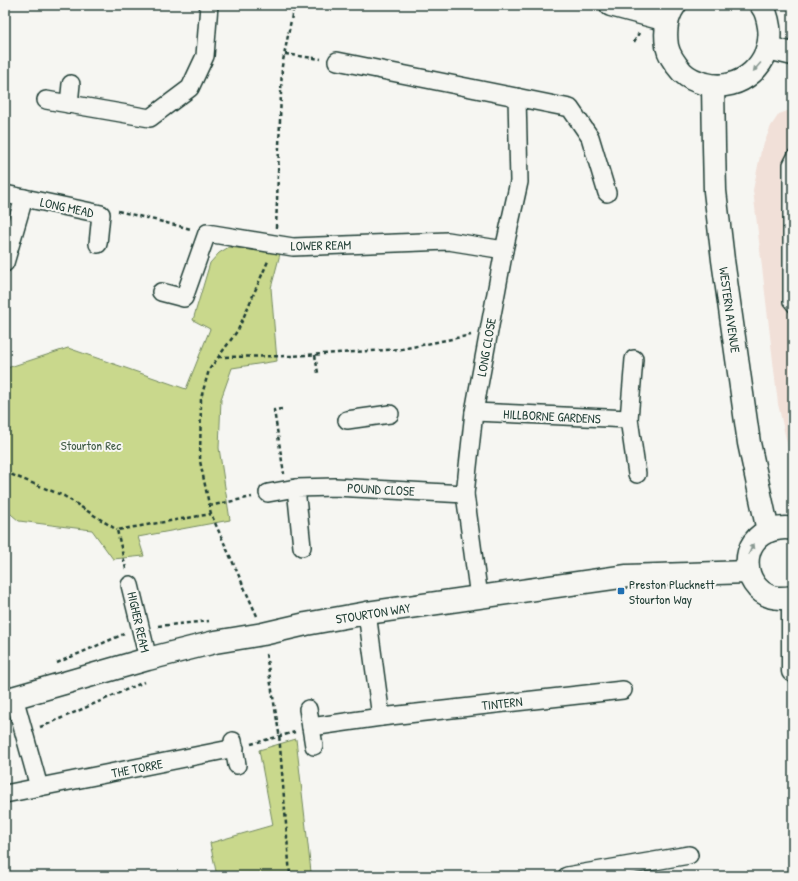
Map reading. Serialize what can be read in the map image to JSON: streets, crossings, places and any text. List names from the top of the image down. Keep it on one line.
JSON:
{"streets":{"street":["LONG MEAD","LOWER REAM","WESTERN AVENUE","LONG CLOSE","HILLBORNE GARDENS","POUND CLOSE","STOURTON WAY","HIGHER REAM","TINTERN","THE TORRE"]},"crossings":[["LOWER REAM","LONG CLOSE"],["LONG CLOSE","HILLBORNE GARDENS"],["LONG CLOSE","POUND CLOSE"],["LONG CLOSE","STOURTON WAY"],["STOURTON WAY","HIGHER REAM"]],"parks":["Stourton Rec"],"places":{"transit":["Preston Plucknett Stourton Way"]}}
